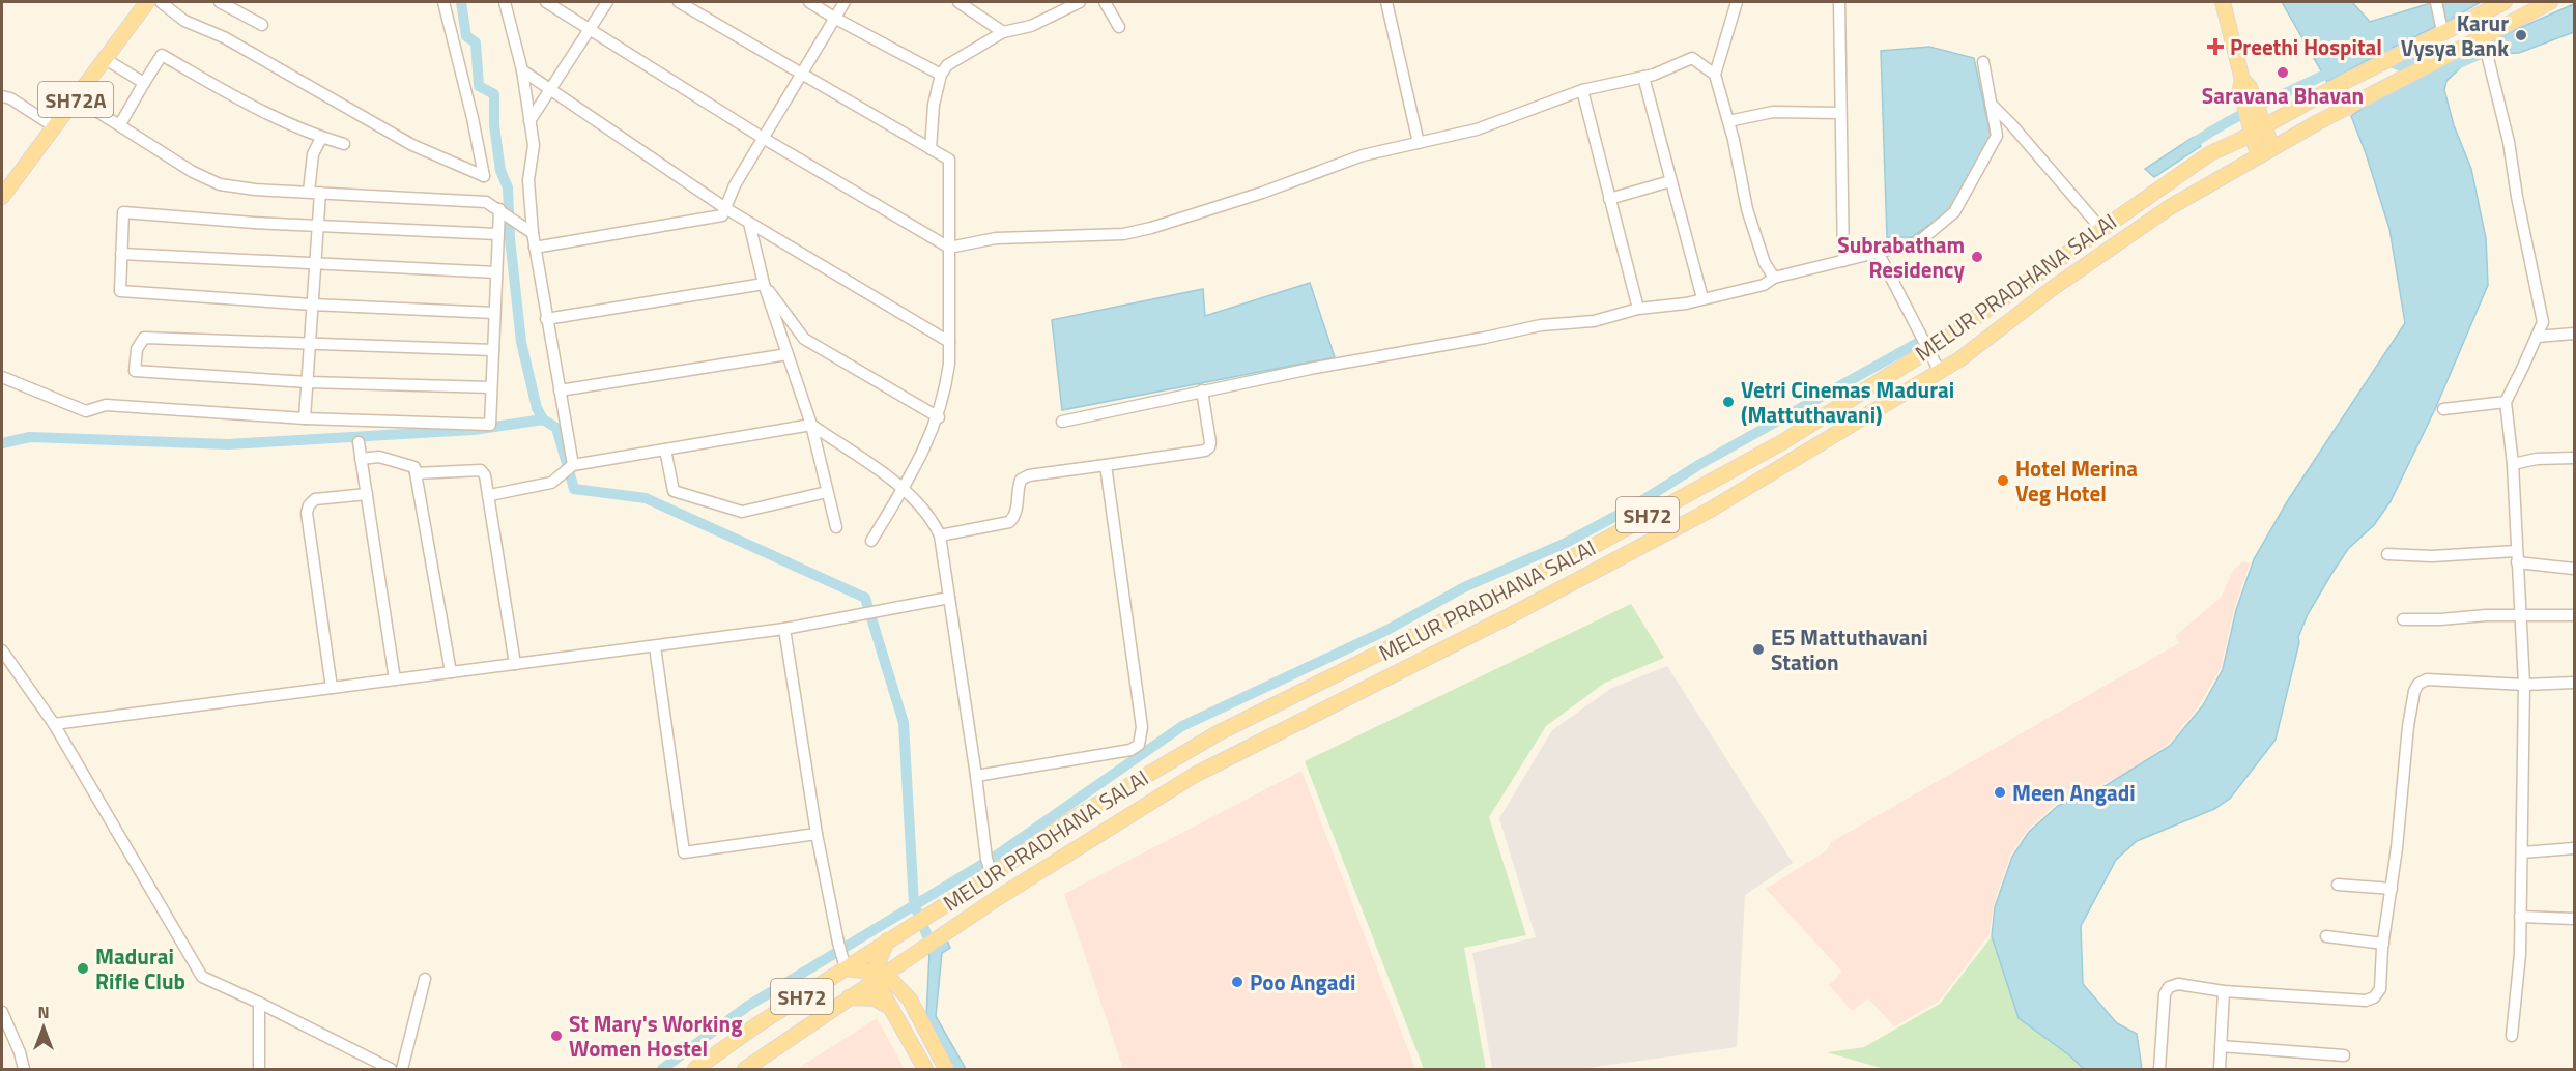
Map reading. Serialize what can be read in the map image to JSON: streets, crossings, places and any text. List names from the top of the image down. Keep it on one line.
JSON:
{"streets":{"main road":["SH72A","MELUR PRADHANA SALAI","SH72"]},"places":{"other":["Karur Vysya Bank","Saravana Bhavan","Subrabatham Residency","Vetri Cinemas Madurai (Mattuthavani)","Hotel Merina Veg Hotel","E5 Mattuthavani Station","Meen Angadi","Madurai Rifle Club","Poo Angadi","St Mary's Working Women Hostel"],"health":["Preethi Hospital"]},"north":"top"}
